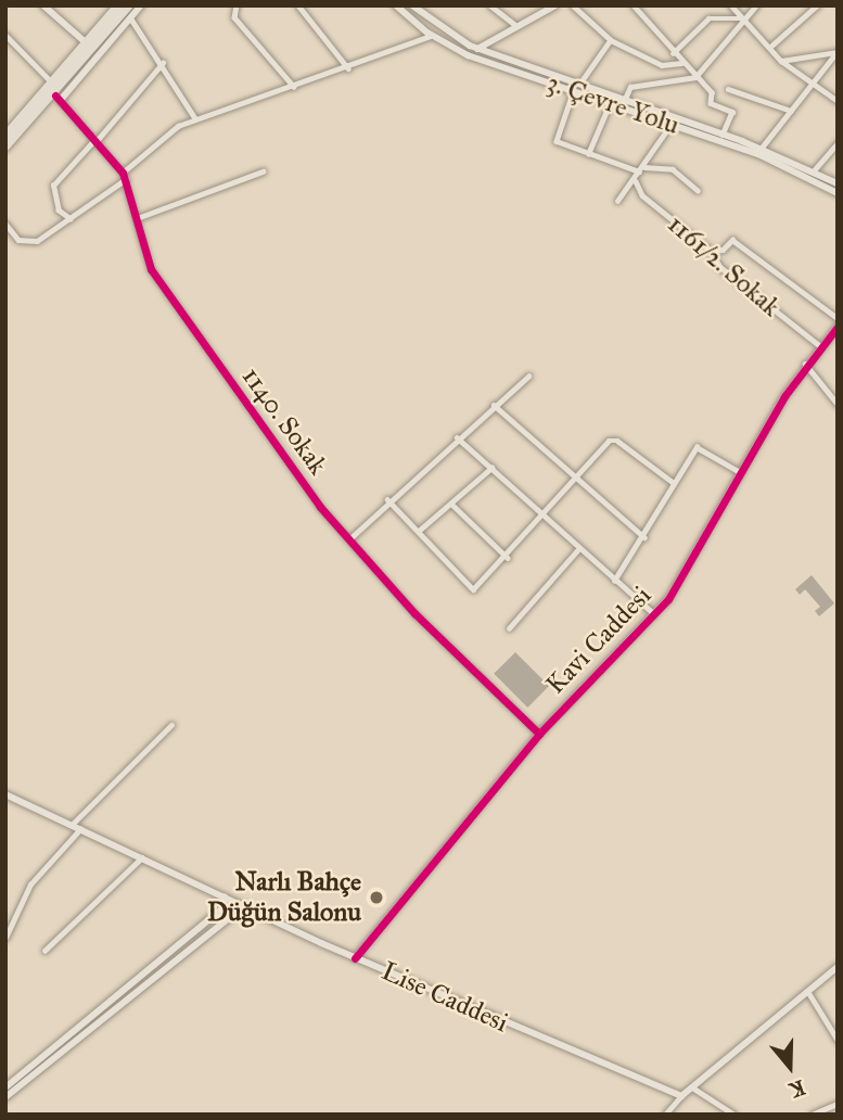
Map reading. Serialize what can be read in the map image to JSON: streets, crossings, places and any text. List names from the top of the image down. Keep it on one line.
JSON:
{"streets":{"street":["3. Çevre Yolu","1161/2. Sokak","1140. Sokak","Kavi Caddesi","Lise Caddesi"]},"crossings":[["1161/2. Sokak","Kavi Caddesi"],["1140. Sokak","Kavi Caddesi"],["Kavi Caddesi","Lise Caddesi"]],"places":["Narlı Bahçe Düğün Salonu"],"north":"bottom"}
